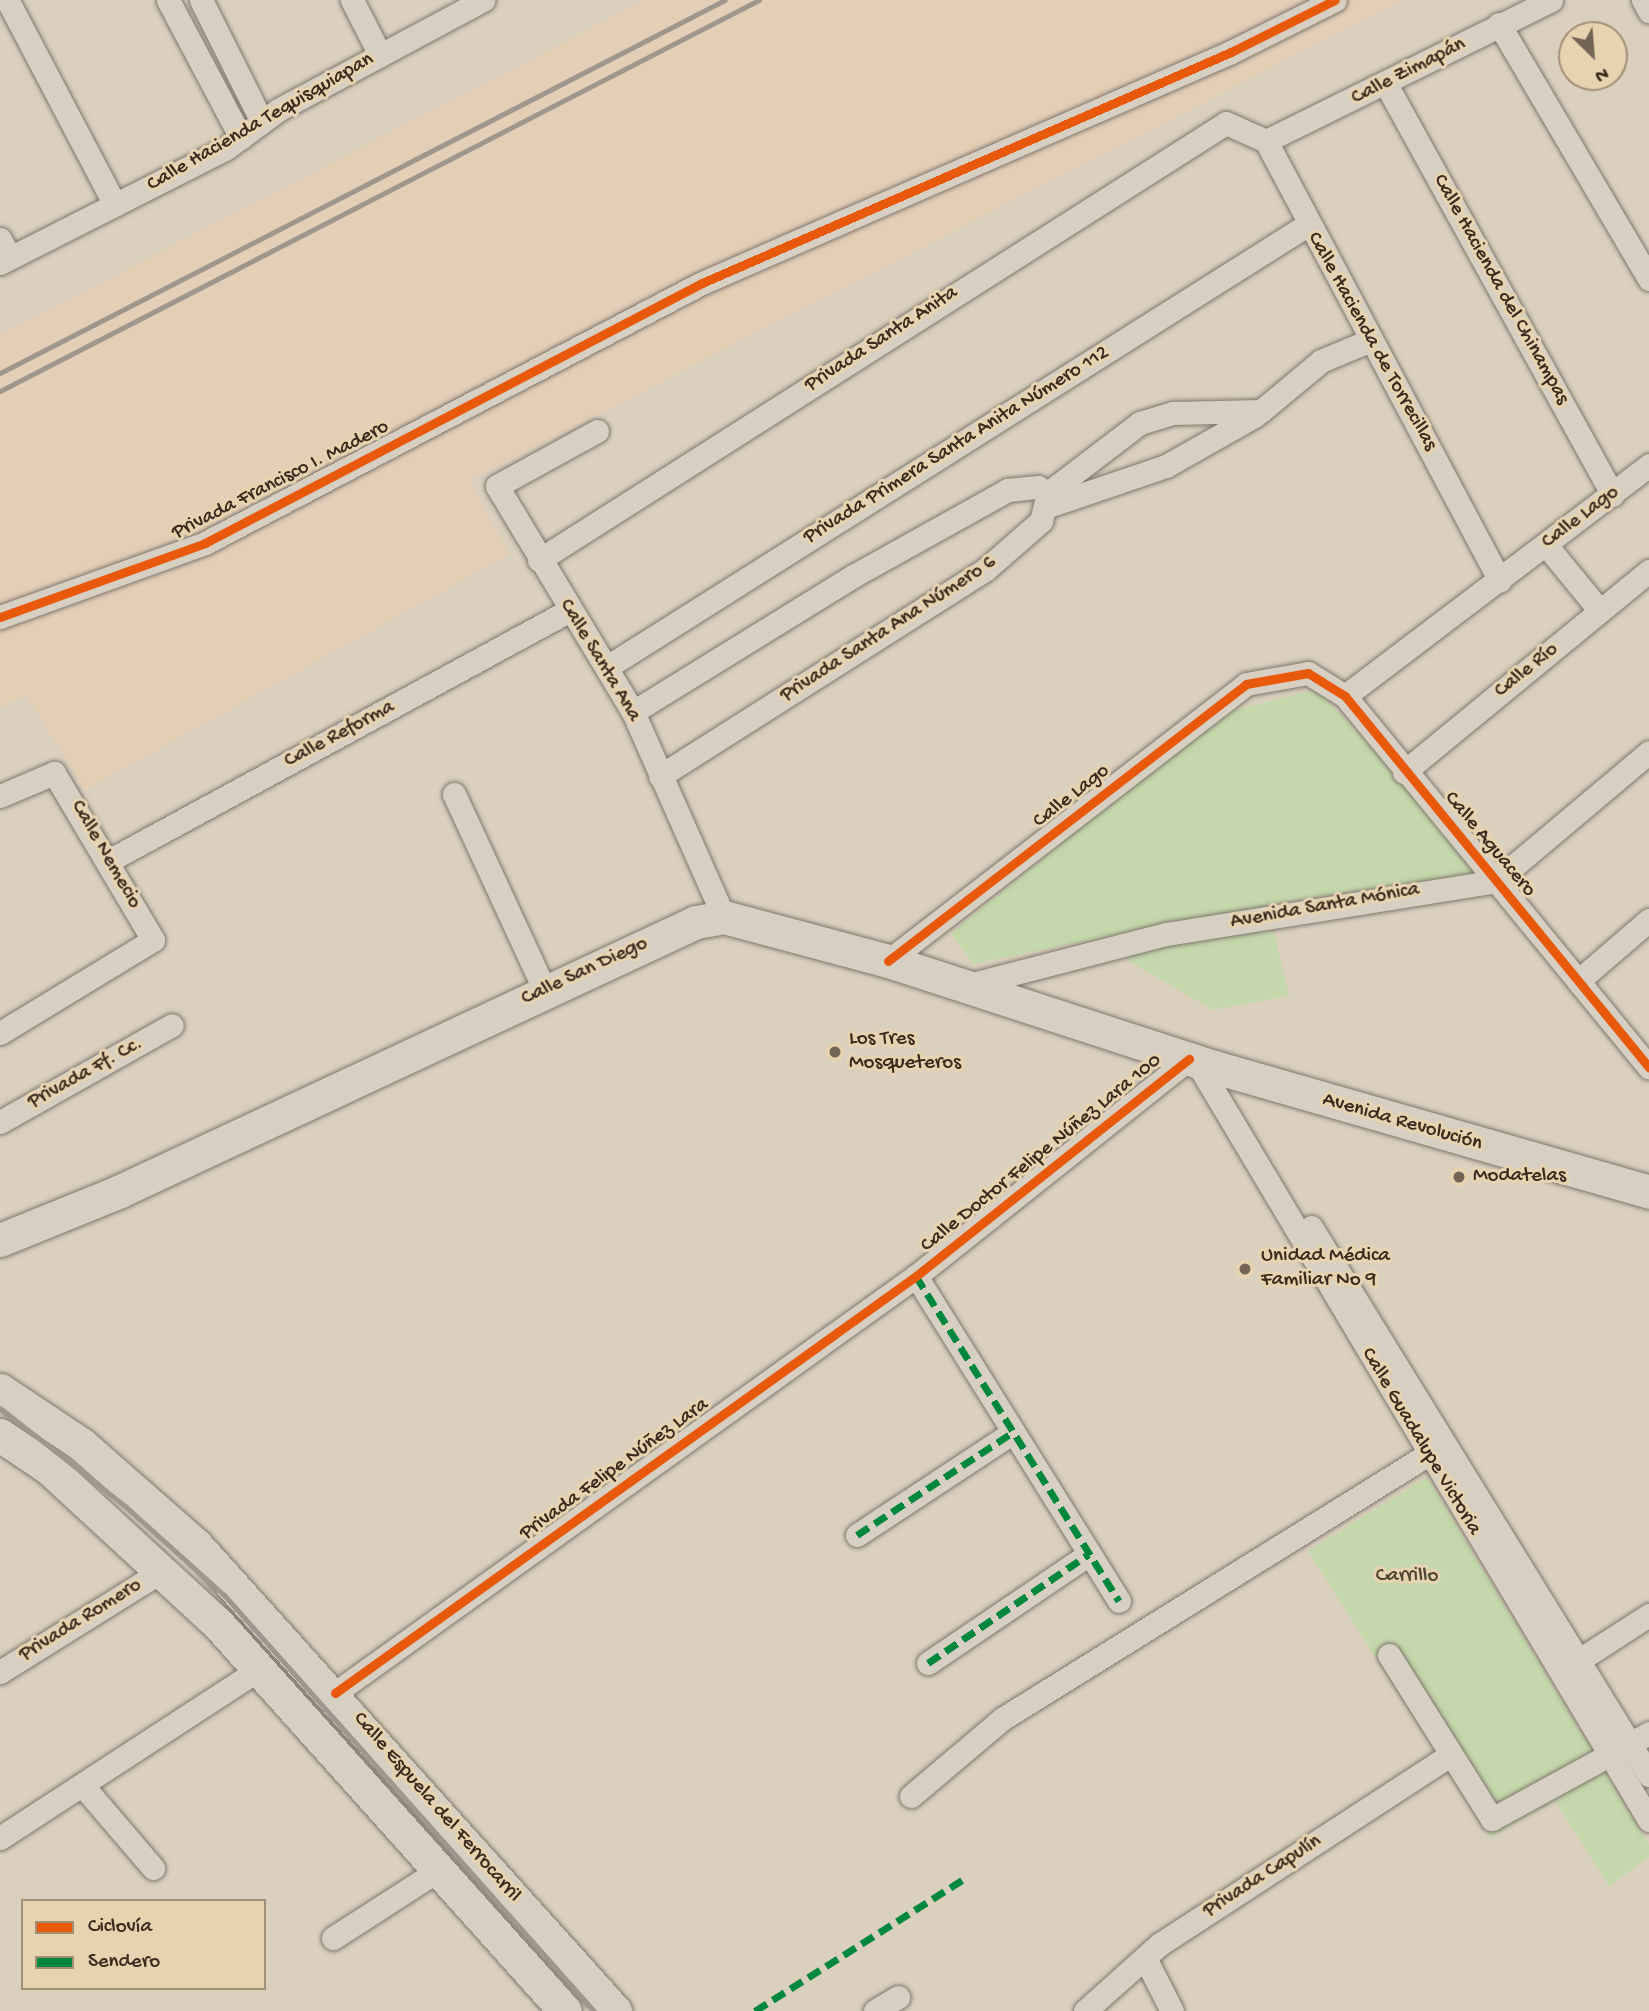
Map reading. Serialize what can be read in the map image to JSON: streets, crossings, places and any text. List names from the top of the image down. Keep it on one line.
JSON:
{"streets":{"main road":["Calle San Diego","Avenida Revolución","Calle Espuela del Ferrocarril"],"street":["Calle Zimapán","Calle Hacienda Tequisquiapan","Calle Hacienda del Chinampas","Privada Santa Anita","Calle Hacienda de Torrecillas","Privada Primera Santa Anita Número 112","Privada Francisco I. Madero","Calle Lago","Privada Santa Ana Número 6","Calle Santa Ana","Calle Río","Calle Reforma","Calle Aguacero","Calle Nemecio","Avenida Santa Mónica","Privada Ff. Cc.","Calle Doctor Felipe Núñez Lara 100","Calle Guadalupe Victoria","Privada Felipe Núñez Lara","Privada Romero","Privada Capulín"]},"crossings":[["Calle Zimapán","Calle Hacienda del Chinampas"],["Calle Zimapán","Privada Santa Anita"],["Calle Zimapán","Calle Hacienda de Torrecillas"],["Calle Hacienda del Chinampas","Calle Lago"],["Privada Santa Anita","Calle Hacienda de Torrecillas"],["Privada Santa Anita","Calle Santa Ana"],["Calle Hacienda de Torrecillas","Privada Primera Santa Anita Número 112"],["Calle Hacienda de Torrecillas","Calle Lago"],["Privada Primera Santa Anita Número 112","Calle Santa Ana"],["Calle Lago","Calle Aguacero"],["Calle Lago","Calle San Diego"],["Privada Santa Ana Número 6","Calle Santa Ana"],["Calle Santa Ana","Calle Reforma"],["Calle Santa Ana","Calle San Diego"],["Calle Río","Calle Aguacero"],["Calle Reforma","Calle Nemecio"],["Calle Aguacero","Avenida Santa Mónica"],["Avenida Santa Mónica","Calle San Diego"],["Calle San Diego","Avenida Revolución"],["Calle San Diego","Calle Doctor Felipe Núñez Lara 100"],["Calle San Diego","Calle Guadalupe Victoria"],["Avenida Revolución","Calle Doctor Felipe Núñez Lara 100"],["Avenida Revolución","Calle Guadalupe Victoria"],["Calle Doctor Felipe Núñez Lara 100","Calle Guadalupe Victoria"],["Calle Doctor Felipe Núñez Lara 100","Privada Felipe Núñez Lara"],["Privada Felipe Núñez Lara","Calle Espuela del Ferrocarril"],["Privada Romero","Calle Espuela del Ferrocarril"]],"parks":["Carrillo"],"places":["Los Tres Mosqueteros","Modatelas","Unidad Médica Familiar No 9"],"legend":["Ciclovía","Sendero"],"north":"bottom right"}
